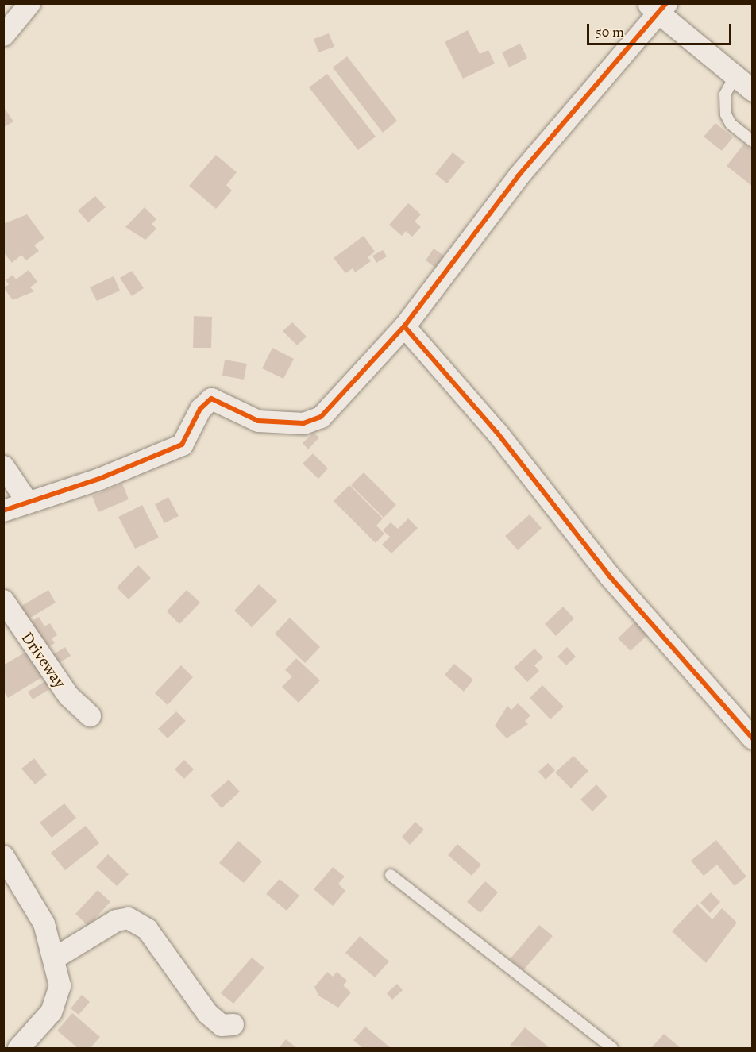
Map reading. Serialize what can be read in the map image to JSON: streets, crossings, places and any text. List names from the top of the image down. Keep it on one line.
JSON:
{"streets":{"street":["Driveway"]},"scale_bar":"50 m"}
